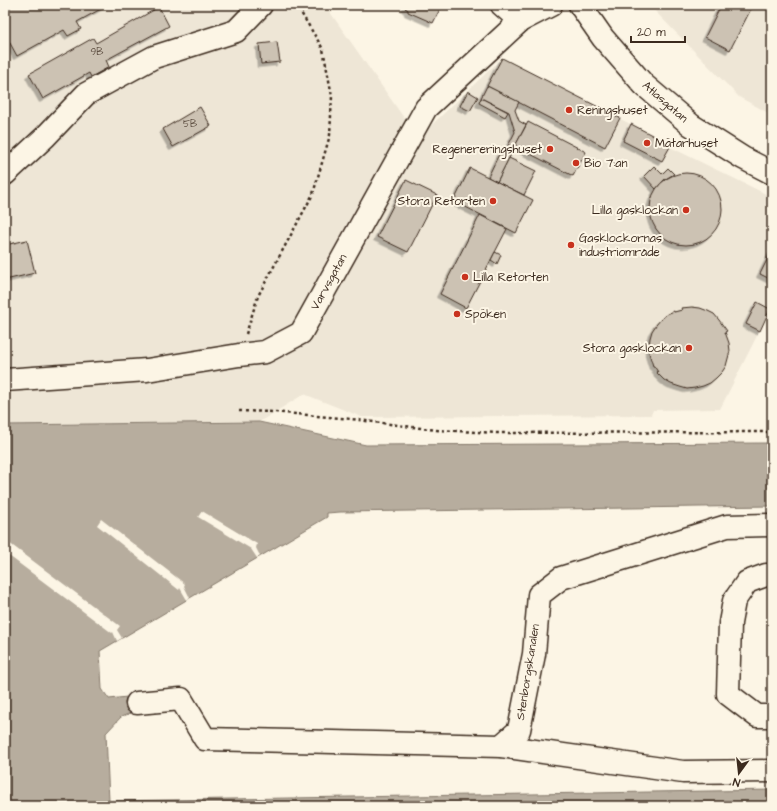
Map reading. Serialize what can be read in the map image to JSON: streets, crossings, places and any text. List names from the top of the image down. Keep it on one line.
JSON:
{"streets":{"street":["Atlasgatan","Varvsgatan","Stenborgskanalen"]},"places":["Reningshuset","Mätarhuset","Regenereringshuset","Bio 7:an","Stora Retorten","Lilla gasklockan","Gasklockornas industriområde","Lilla Retorten","Spöken","Stora gasklockan"],"house_numbers":["9B","5B"],"scale_bar":"20 m","north":"bottom"}
